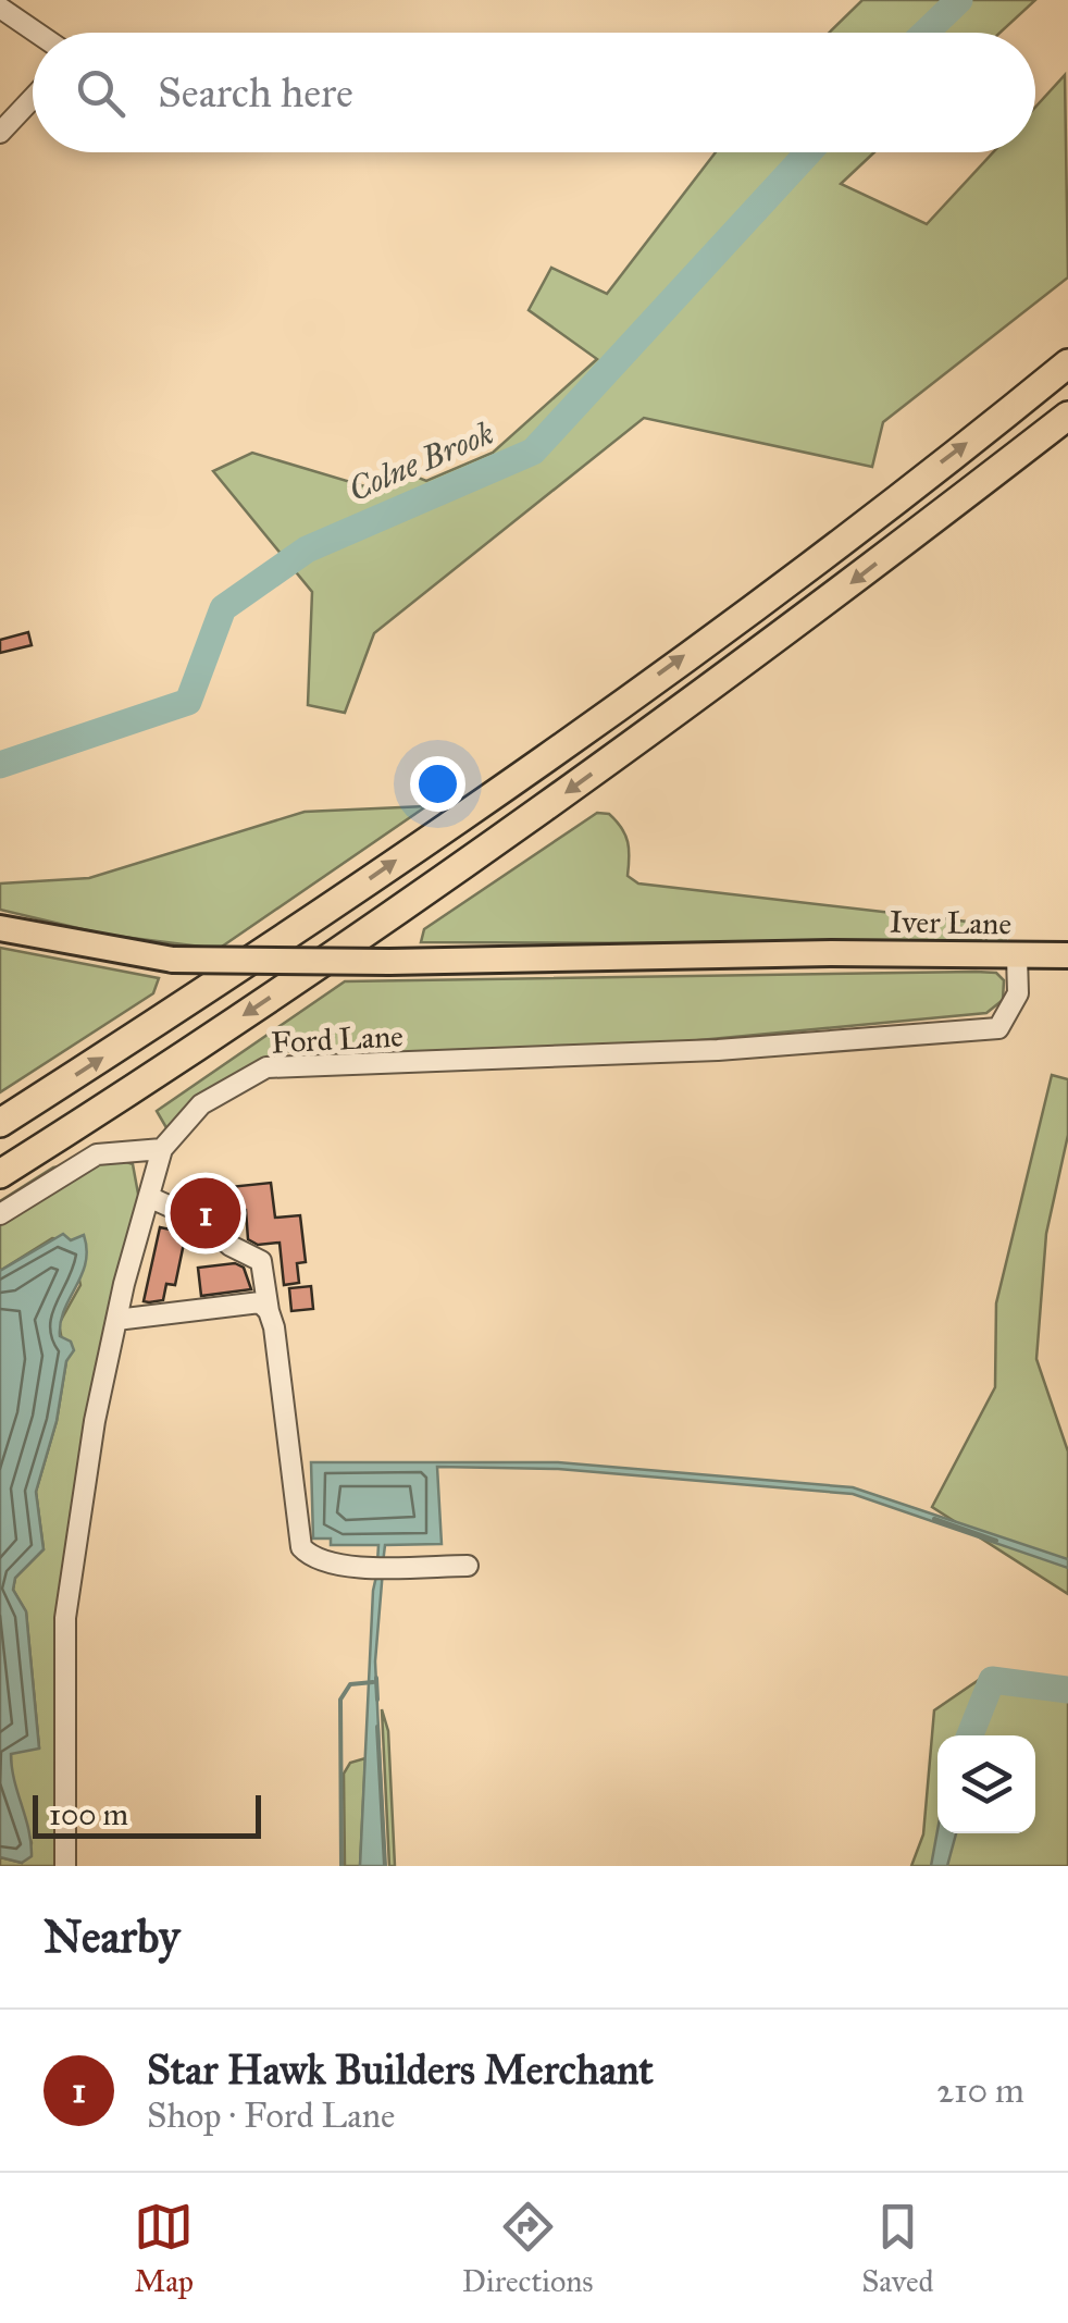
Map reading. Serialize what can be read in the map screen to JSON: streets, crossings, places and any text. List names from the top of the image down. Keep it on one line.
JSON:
{"streets":{"main road":["Iver Lane"],"street":["Ford Lane"]},"crossings":[["Iver Lane","Ford Lane"]],"water":["Colne Brook"],"scale_bar":"100 m","page":{"search":"Search here","pins":"1","scale":"100 m","heading":"Nearby","list":[{"mark":"1","name":"Star Hawk Builders Merchant","note":"Shop · Ford Lane","value":"210 m"}],"nav":["Map","Directions","Saved"]}}
